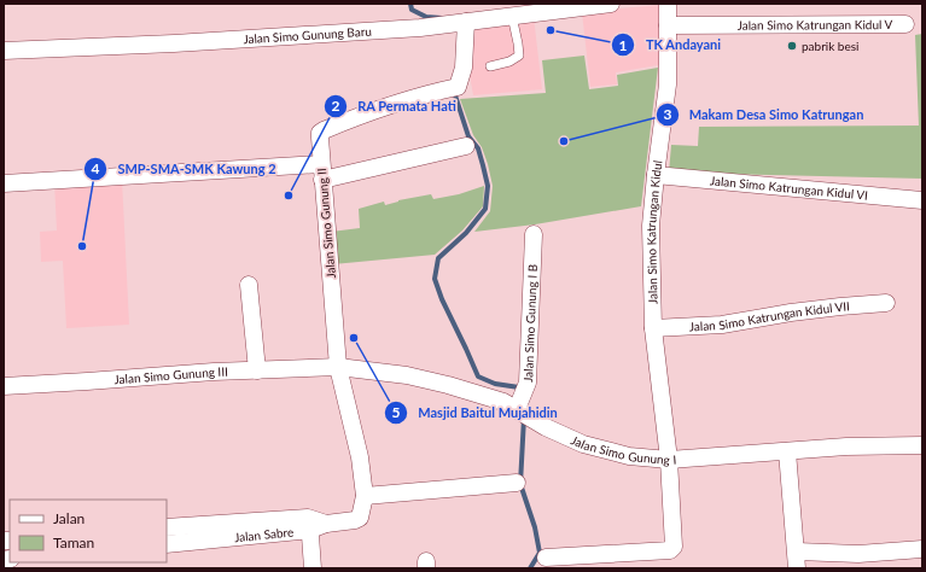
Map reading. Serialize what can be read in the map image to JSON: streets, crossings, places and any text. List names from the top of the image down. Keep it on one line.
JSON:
{"streets":{"street":["Jalan Simo Katrungan Kidul V","Jalan Simo Gunung Baru","Jalan Simo Katrungan Kidul VI","Jalan Simo Gunung II","Jalan Simo Katrungan Kidul","Jalan Simo Katrungan Kidul VII","Jalan Simo Gunung I B","Jalan Simo Gunung III","Jalan Simo Gunung I","Jalan Sabre"]},"crossings":[["Jalan Simo Katrungan Kidul V","Jalan Simo Katrungan Kidul"],["Jalan Simo Gunung Baru","Jalan Simo Gunung II"],["Jalan Simo Katrungan Kidul VI","Jalan Simo Katrungan Kidul"],["Jalan Simo Gunung II","Jalan Simo Gunung III"],["Jalan Simo Gunung II","Jalan Simo Gunung I"],["Jalan Simo Gunung II","Jalan Sabre"],["Jalan Simo Katrungan Kidul","Jalan Simo Katrungan Kidul VII"],["Jalan Simo Katrungan Kidul","Jalan Simo Gunung I"],["Jalan Simo Gunung I B","Jalan Simo Gunung I"],["Jalan Simo Gunung III","Jalan Simo Gunung I"]],"places":["TK Andayani","pabrik besi","Makam Desa Simo Katrungan","RA Permata Hati","SMP-SMA-SMK Kawung 2","Masjid Baitul Mujahidin"],"legend":["Jalan","Taman"]}
